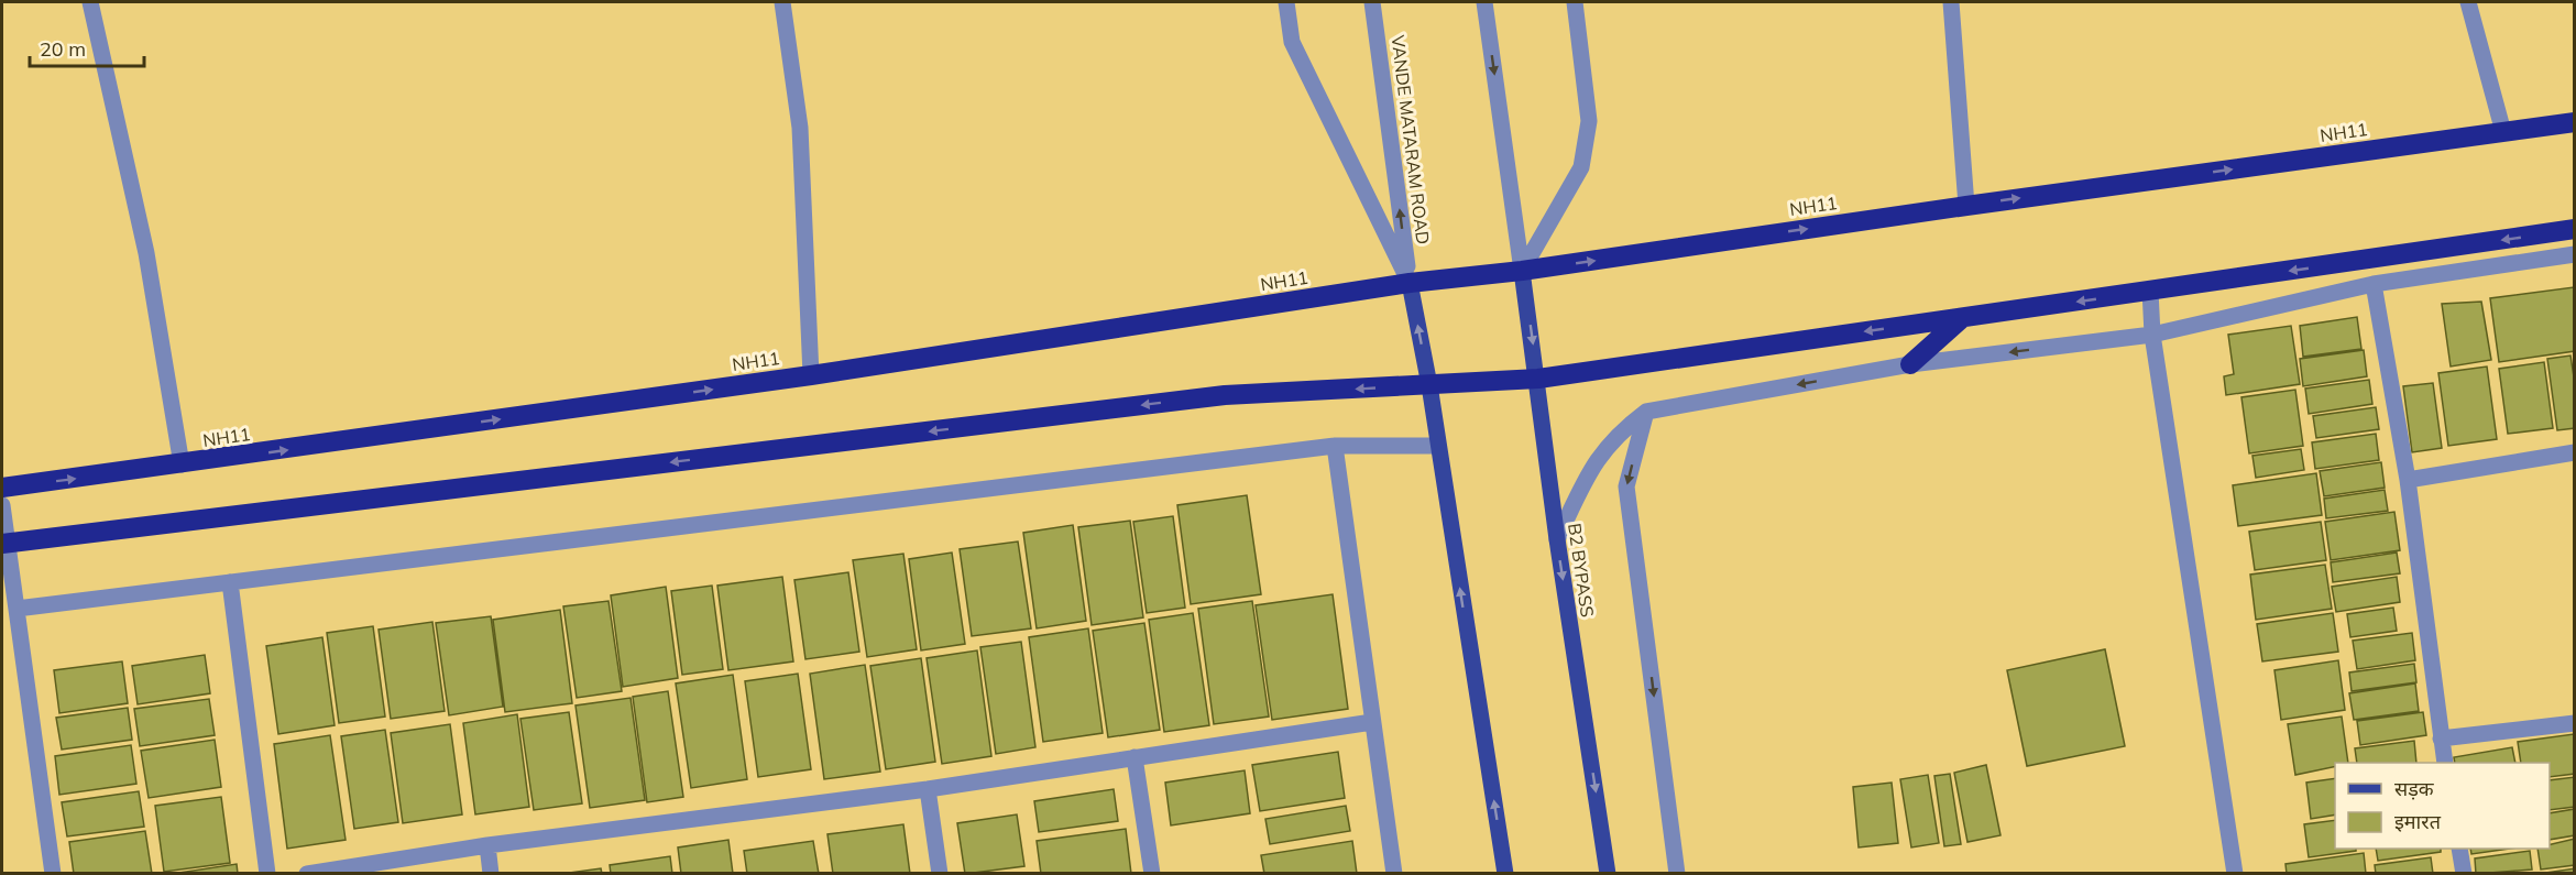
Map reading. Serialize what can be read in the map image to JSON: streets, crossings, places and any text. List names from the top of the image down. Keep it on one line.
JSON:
{"streets":{"highway":["NH11"],"main road":["B2 BYPASS"],"street":["VANDE MATARAM ROAD"]},"crossings":[["NH11","VANDE MATARAM ROAD"],["NH11","B2 BYPASS"]],"legend":["सड़क","इमारत"],"scale_bar":"20 m"}
